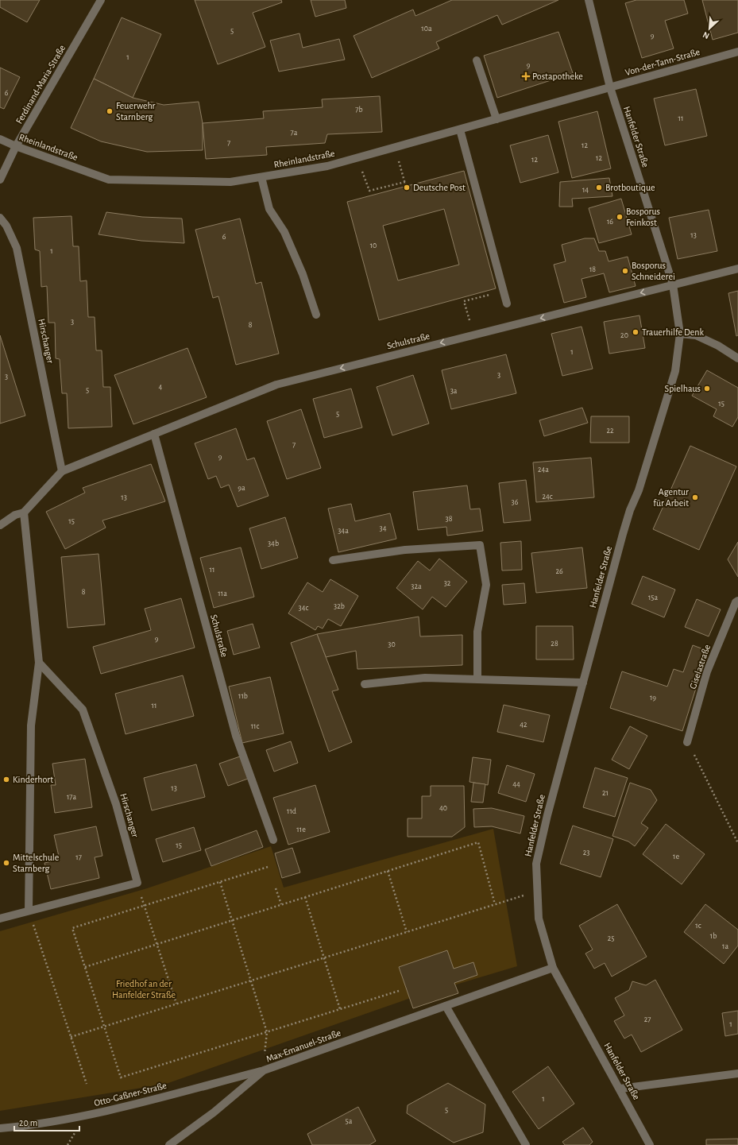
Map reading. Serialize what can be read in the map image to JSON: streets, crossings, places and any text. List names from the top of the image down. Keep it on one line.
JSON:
{"streets":{"street":["Von-der-Tann-Straße","Ferdinand-Maria-Straße","Hanfelder Straße","Rheinlandstraße","Hirschanger","Schulstraße","Giselastraße","Max-Emanuel-Straße","Otto-Gaßner-Straße"]},"crossings":[["Von-der-Tann-Straße","Hanfelder Straße"],["Von-der-Tann-Straße","Rheinlandstraße"],["Ferdinand-Maria-Straße","Rheinlandstraße"],["Hanfelder Straße","Rheinlandstraße"],["Hanfelder Straße","Schulstraße"],["Hanfelder Straße","Max-Emanuel-Straße"],["Hirschanger","Schulstraße"],["Max-Emanuel-Straße","Otto-Gaßner-Straße"]],"one_way":["Schulstraße"],"parks":["Friedhof an der Hanfelder Straße"],"places":{"health":["Postapotheke"],"other":["Feuerwehr Starnberg","Deutsche Post","Brotboutique","Bosporus Feinkost","Bosporus Schneiderei","Trauerhilfe Denk","Spielhaus","Agentur für Arbeit","Kinderhort","Mittelschule Starnberg"]},"house_numbers":["10a","5","9","1","9","6","7b","11","7a","7","12","12","12","14","16","13","6","10","1","18","3","8","20","1","3","3","4","5","3a","15","5","22","7","9","24a","9a","24c","13","36","38","15","34","34a","34b","11","26","32","32a","8","11a","15a","32b","34c","9","28","30","11b","19","11","42","11c","44","13","21","17a","40","11d","11e","15","23","1e","17","1c","1b","25","1a","27","1","1","5","5a"],"scale_bar":"20 m","north":"bottom left"}
